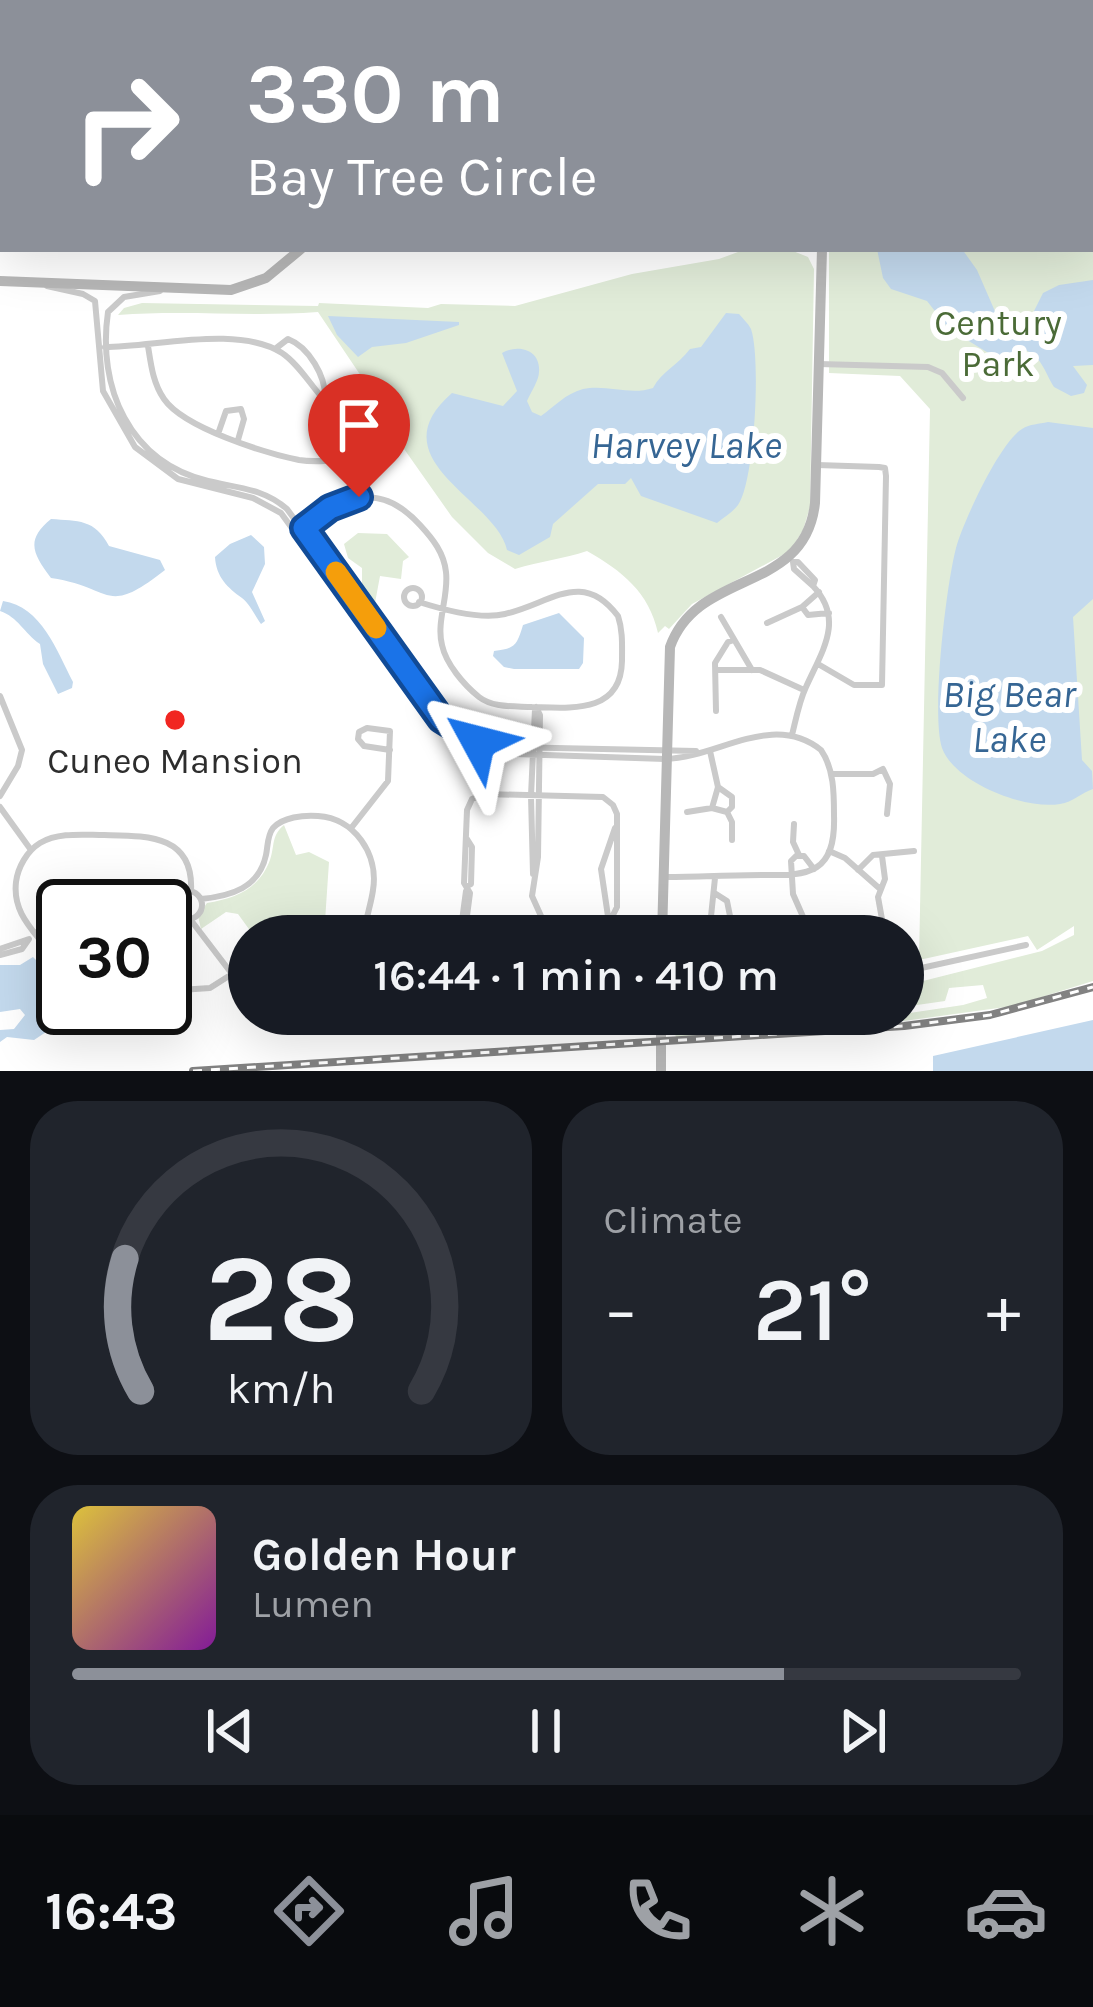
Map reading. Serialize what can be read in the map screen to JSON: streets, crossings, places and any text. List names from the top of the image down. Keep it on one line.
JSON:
{"water":["Harvey Lake","Big Bear Lake"],"parks":["Century Park"],"places":["Cuneo Mansion"],"page":{"turn":["330 m","Bay Tree Circle"],"limit":"30","trip":"16:44 · 1 min · 410 m","tile":"Climate","heat":["−","21°","+"],"song":["Golden Hour","Lumen"],"tabs":"16:43","gauge":["28","km/h"]}}
